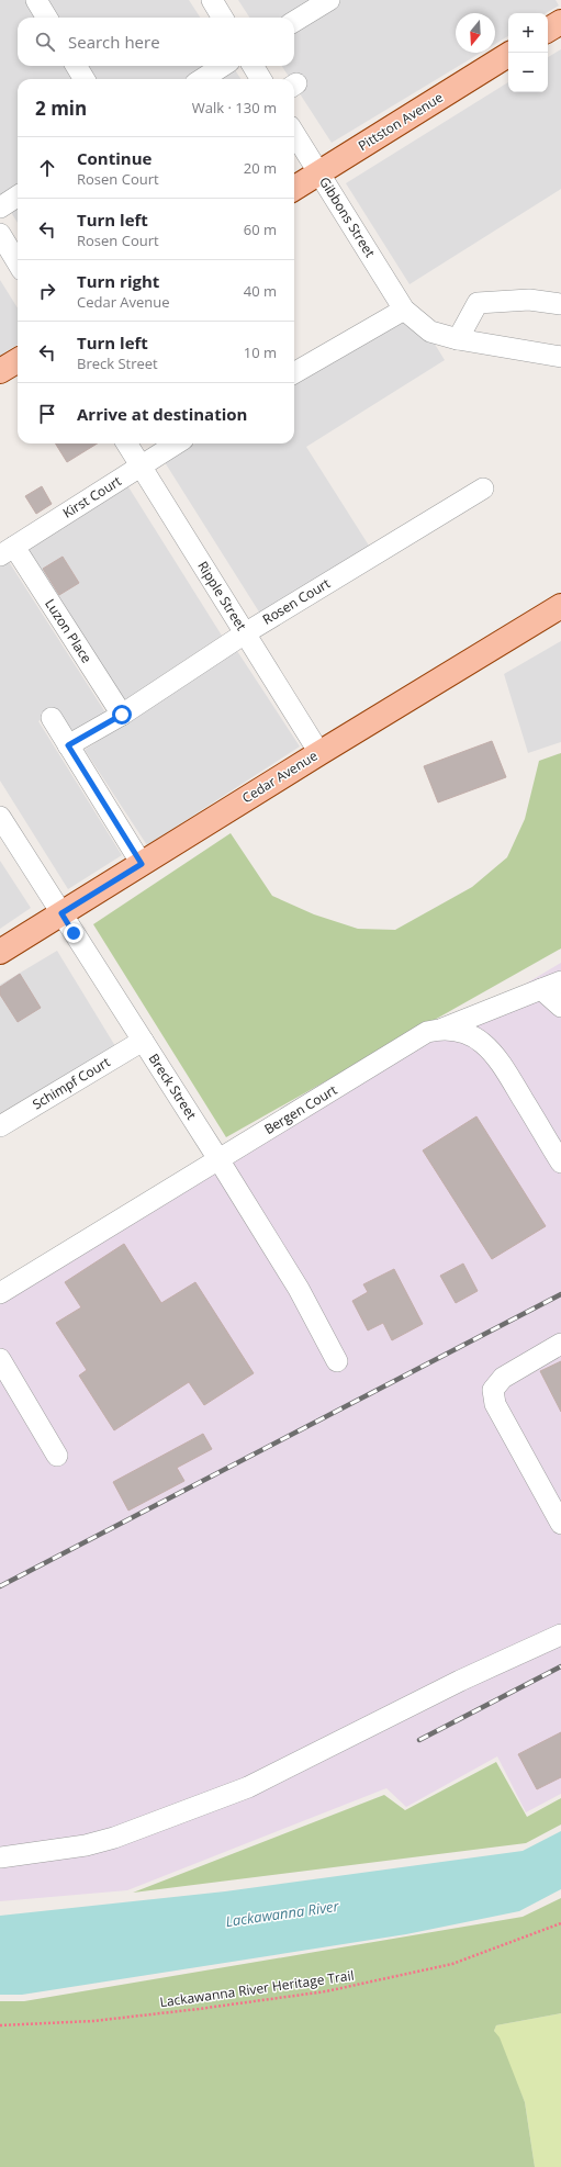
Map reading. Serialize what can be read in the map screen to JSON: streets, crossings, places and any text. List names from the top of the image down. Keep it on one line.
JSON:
{"streets":{"main road":["Pittston Avenue","Cedar Avenue"],"street":["Gibbons Street","Kirst Court","Ripple Street","Rosen Court","Luzon Place","Schimpf Court","Breck Street","Bergen Court"],"path":["Lackawanna River Heritage Trail"]},"crossings":[["Pittston Avenue","Gibbons Street"],["Kirst Court","Ripple Street"],["Kirst Court","Luzon Place"],["Ripple Street","Rosen Court"],["Ripple Street","Cedar Avenue"],["Rosen Court","Luzon Place"],["Cedar Avenue","Breck Street"],["Schimpf Court","Breck Street"],["Breck Street","Bergen Court"]],"water":["Lackawanna River"],"north":"bottom","page":{"map_buttons":["+","−"],"search":"Search here","heading":["2 min","Walk · 130 m"],"list":[["Continue","Rosen Court","20 m"],["Turn left","Rosen Court","60 m"],["Turn right","Cedar Avenue","40 m"],["Turn left","Breck Street","10 m"],"Arrive at destination"]}}
